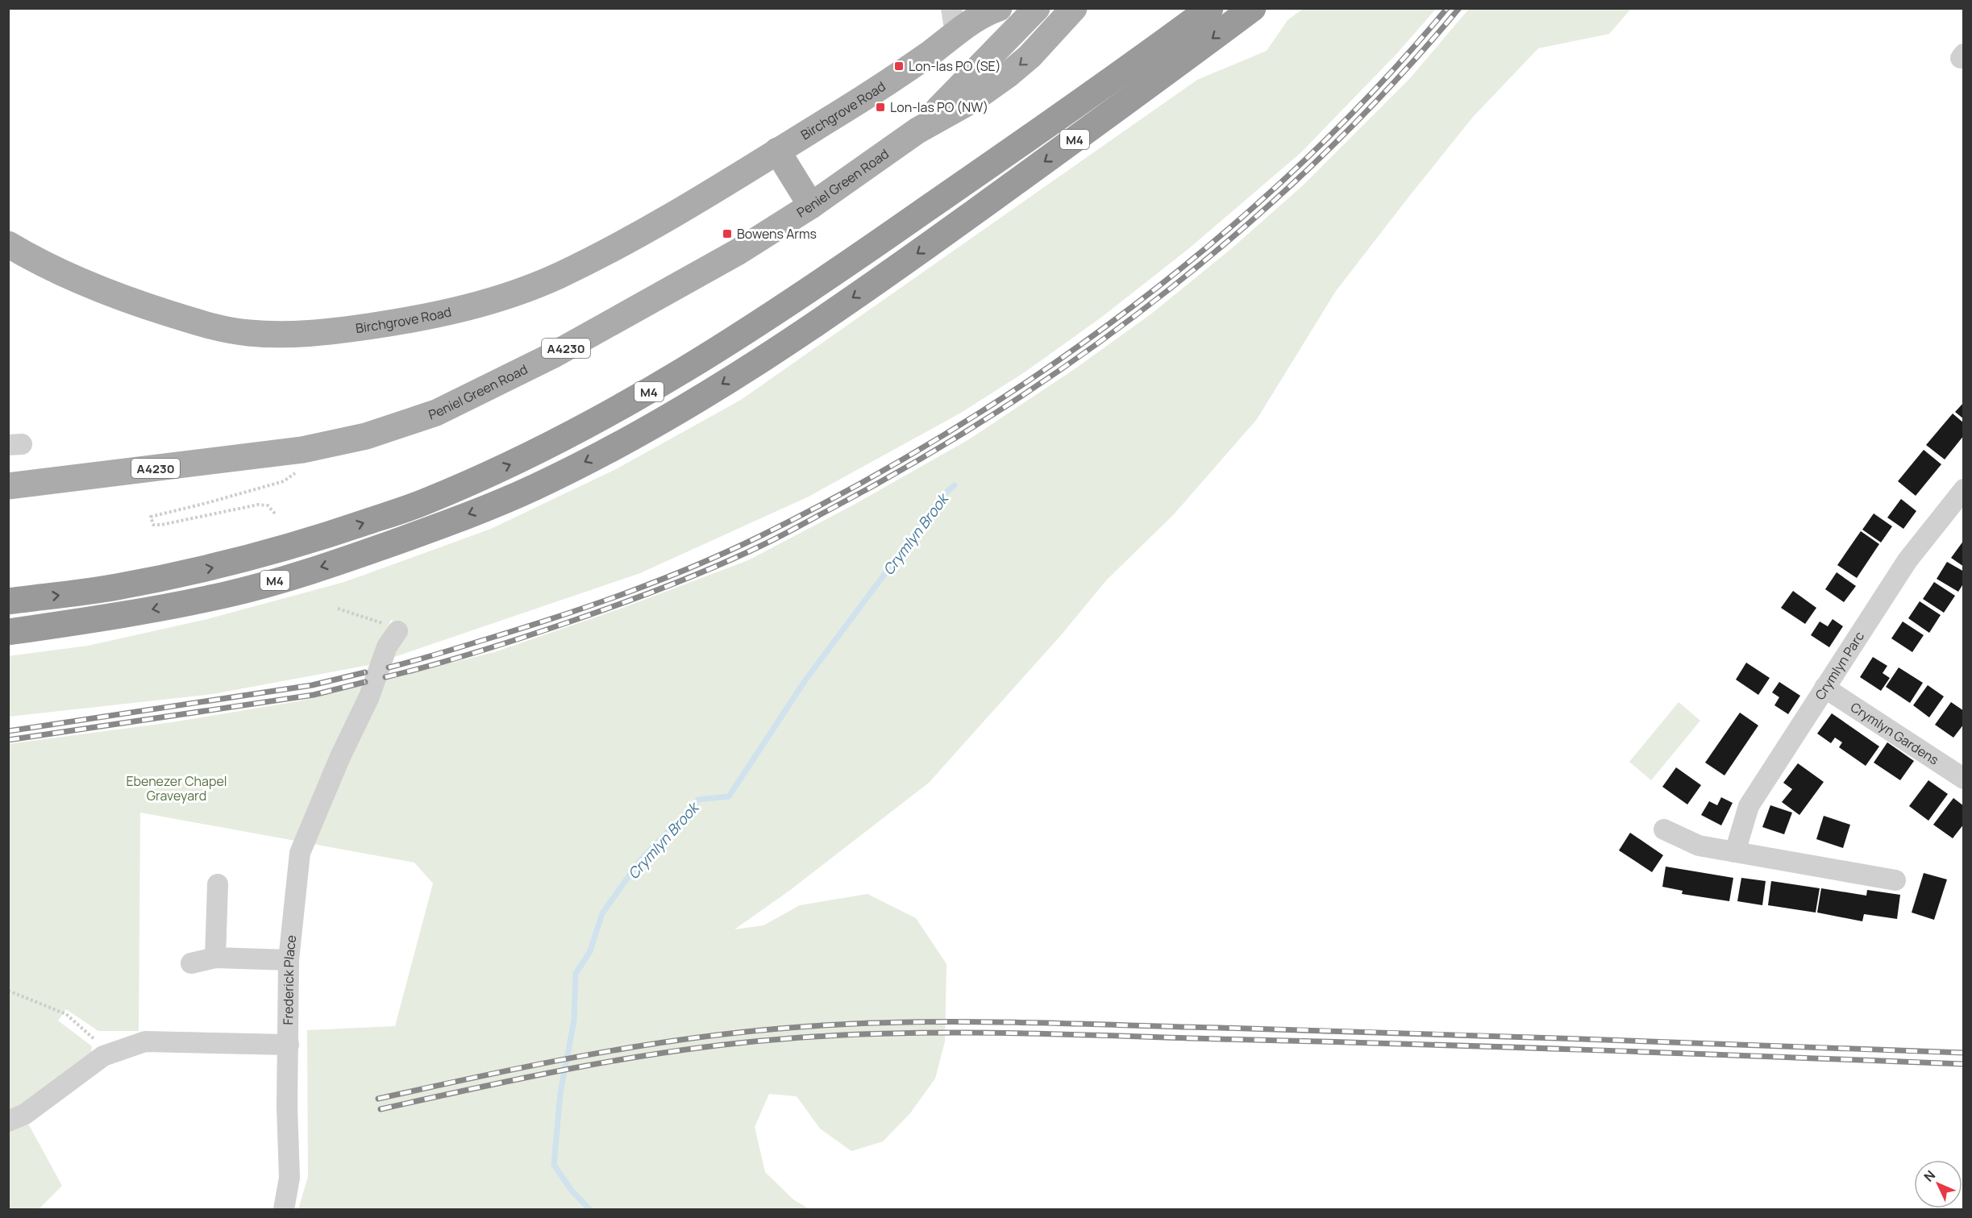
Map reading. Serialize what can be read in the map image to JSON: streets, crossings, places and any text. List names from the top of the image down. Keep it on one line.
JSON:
{"streets":{"highway":["M4"],"main road":["Birchgrove Road","Peniel Green Road","A4230"],"street":["Crymlyn Parc","Crymlyn Gardens","Frederick Place"]},"crossings":[["Birchgrove Road","Peniel Green Road"],["Birchgrove Road","A4230"],["Peniel Green Road","A4230"],["Crymlyn Parc","Crymlyn Gardens"]],"water":["Crymlyn Brook"],"parks":["Ebenezer Chapel Graveyard"],"places":{"transit":["Lon-las PO (SE)","Lon-las PO (NW)","Bowens Arms"]},"north":"top left"}
